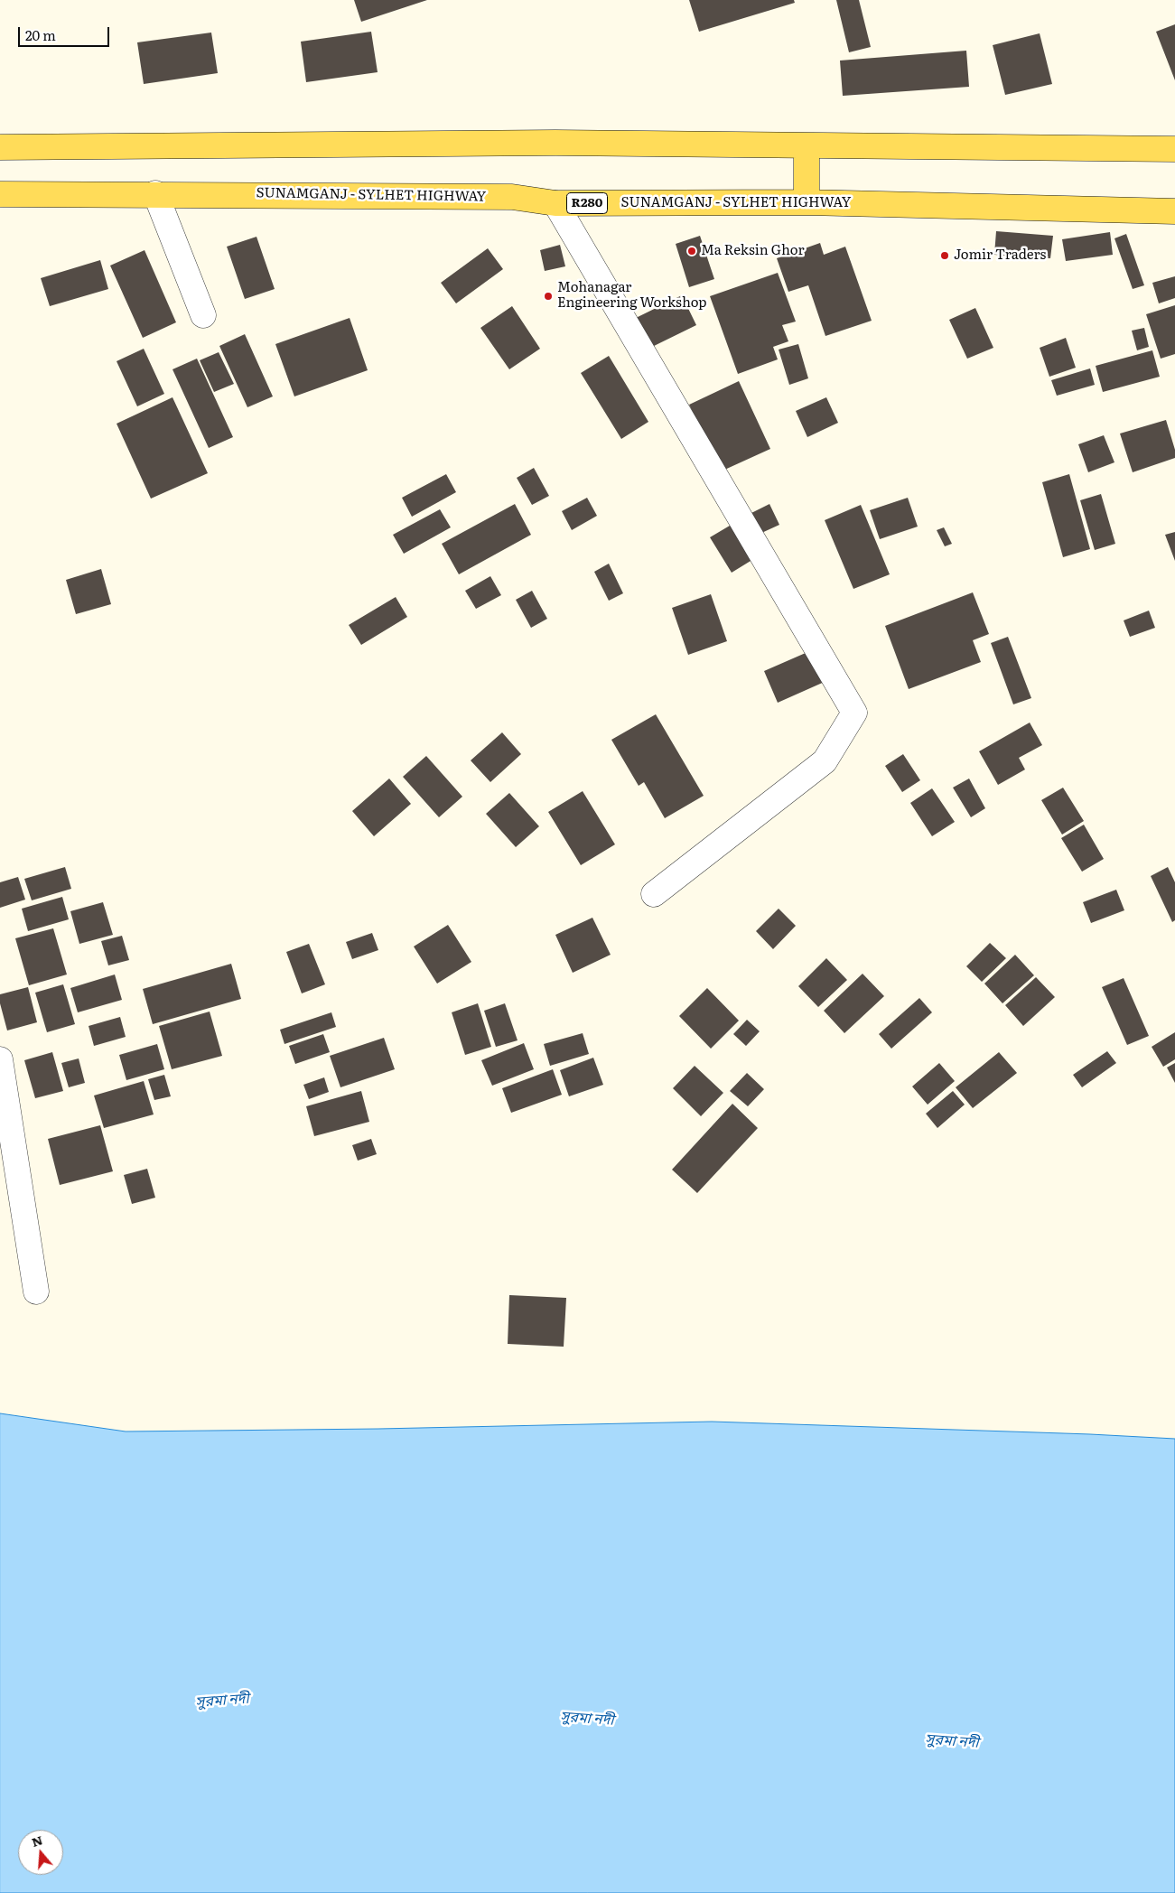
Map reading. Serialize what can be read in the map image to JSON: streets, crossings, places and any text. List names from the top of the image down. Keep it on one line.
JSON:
{"streets":{"main road":["SUNAMGANJ - SYLHET HIGHWAY","R280"]},"water":["সুরমা নদী"],"places":["Ma Reksin Ghor","Jomir Traders","Mohanagar Engineering Workshop"],"scale_bar":"20 m","north":"top"}
